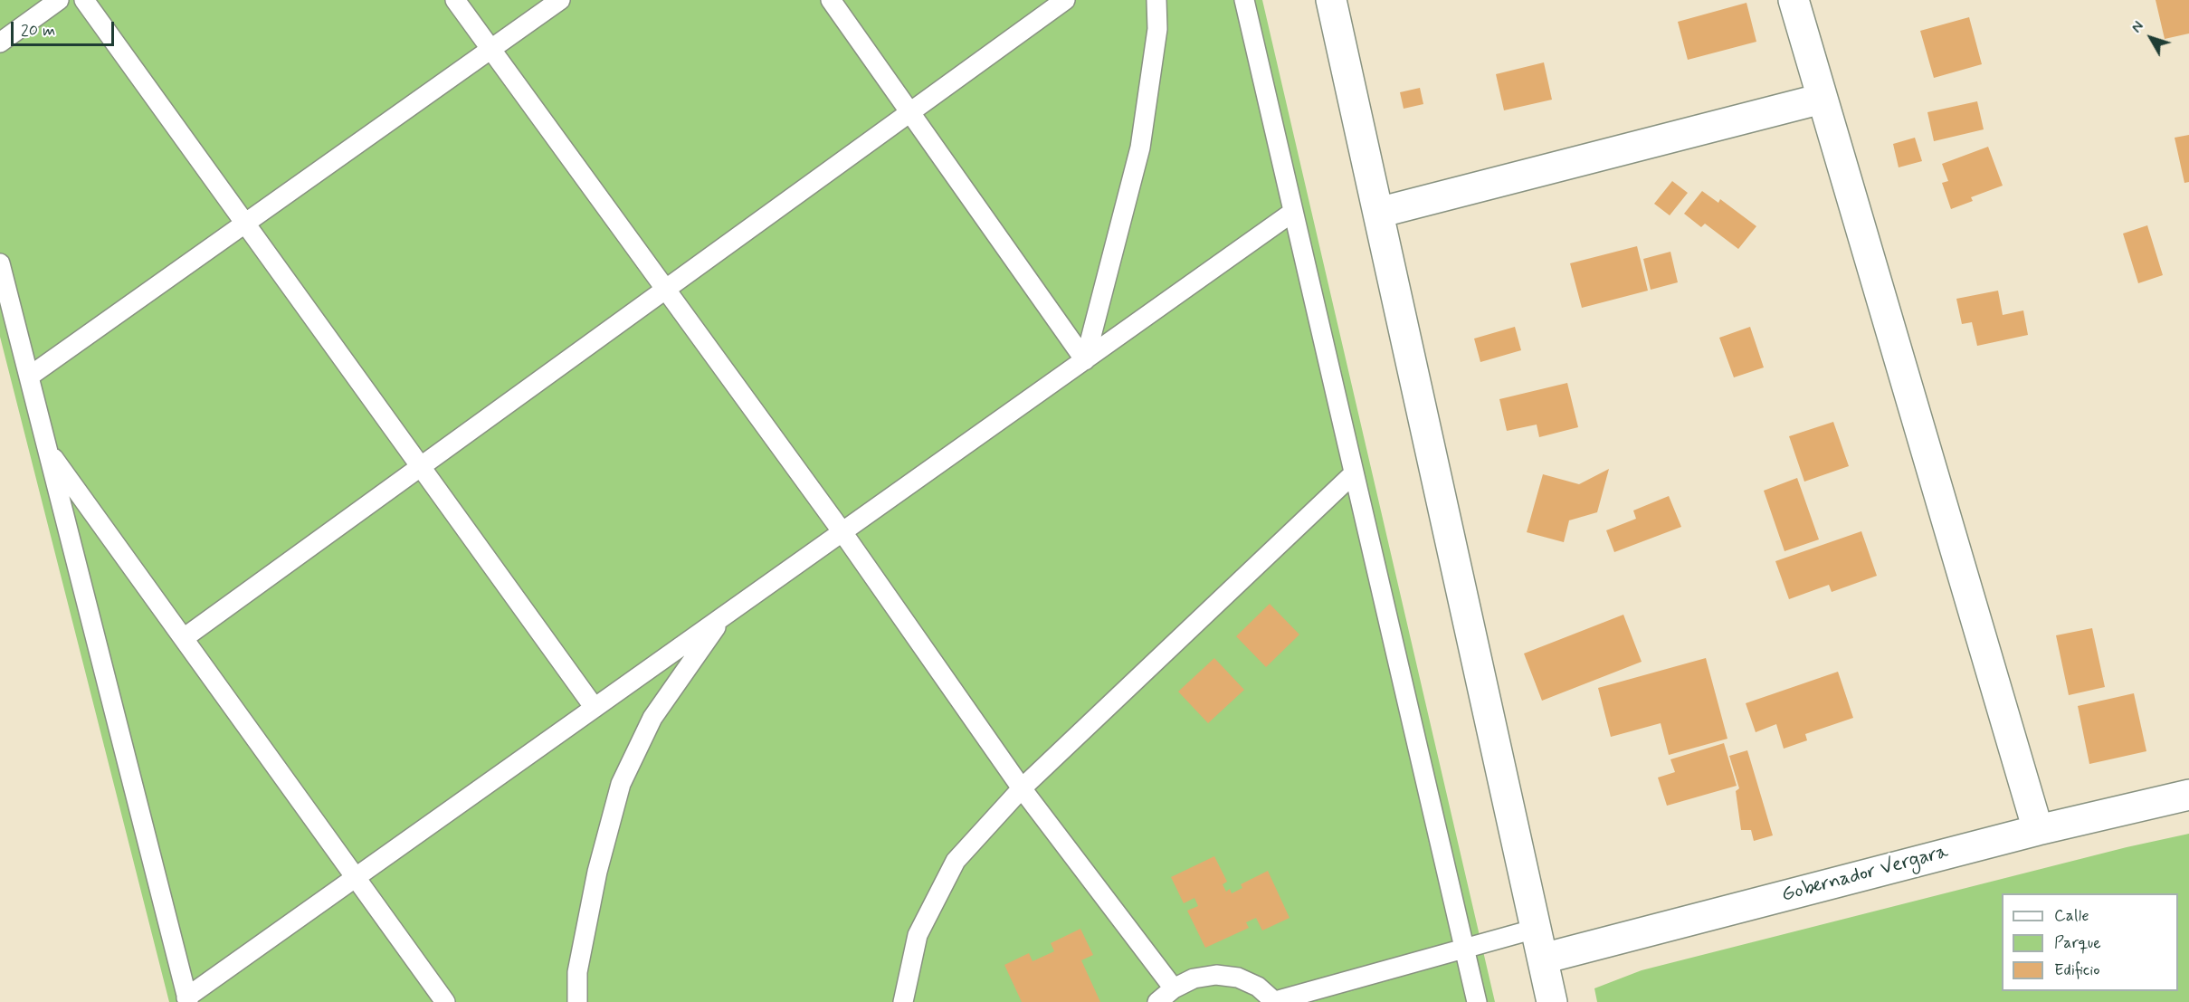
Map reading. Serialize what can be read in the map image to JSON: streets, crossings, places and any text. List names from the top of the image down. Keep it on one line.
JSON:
{"streets":{"street":["Gobernador Vergara"]},"legend":["Calle","Parque","Edificio"],"scale_bar":"20 m","north":"top left"}
